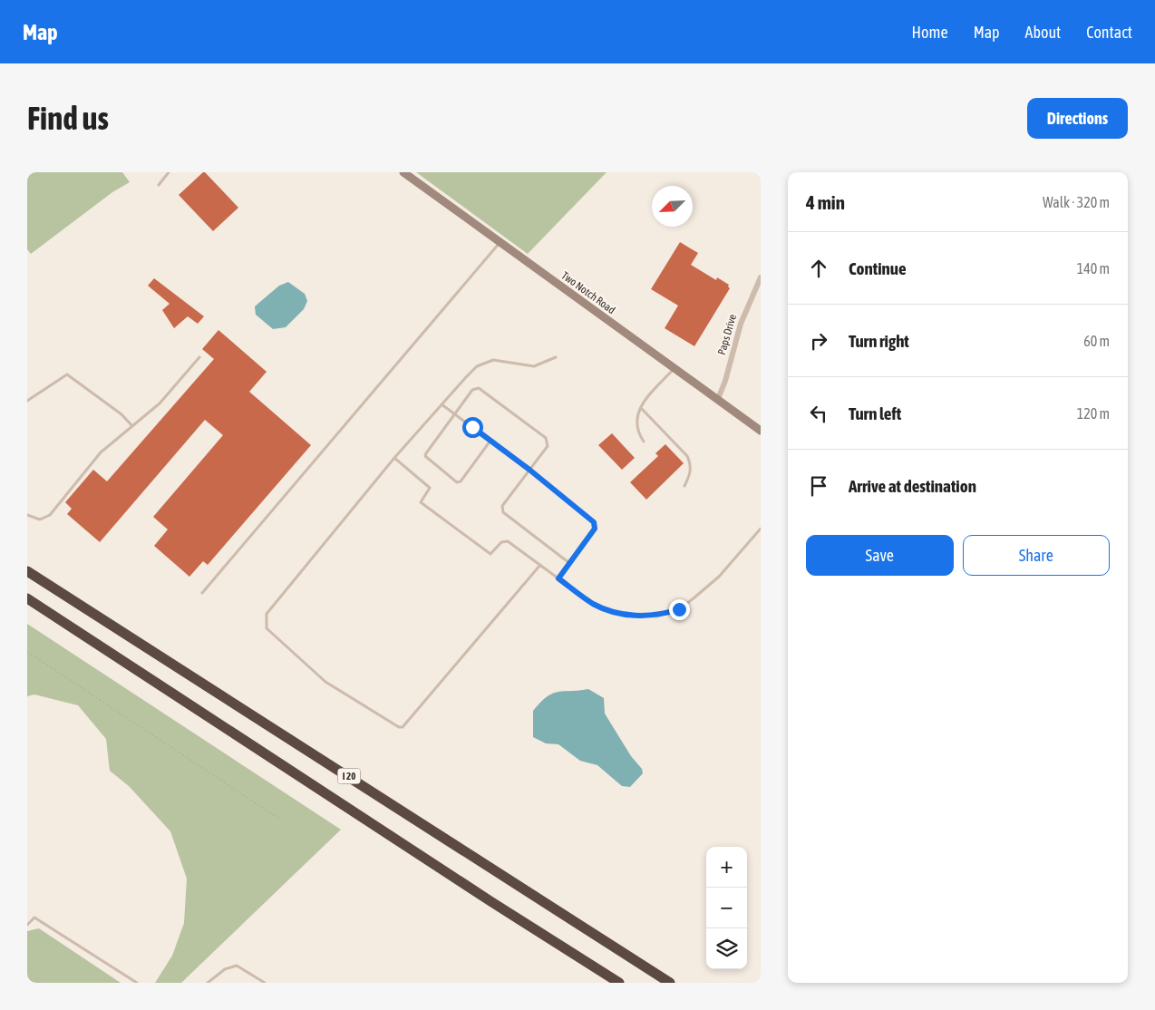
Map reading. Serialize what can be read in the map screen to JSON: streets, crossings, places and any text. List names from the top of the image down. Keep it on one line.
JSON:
{"streets":{"highway":["I 20"],"street":["Two Notch Road","Paps Drive"]},"crossings":[["Two Notch Road","Paps Drive"]],"north":"bottom left","page":{"header":"Map","nav":["Home","Map","About","Contact"],"buttons":["Directions",["Save","Share"]],"title":"Find us","heading":["4 min","Walk · 320 m"],"list":[["Continue","140 m"],["Turn right","60 m"],["Turn left","120 m"],"Arrive at destination"],"map_buttons":["+","−"]}}
